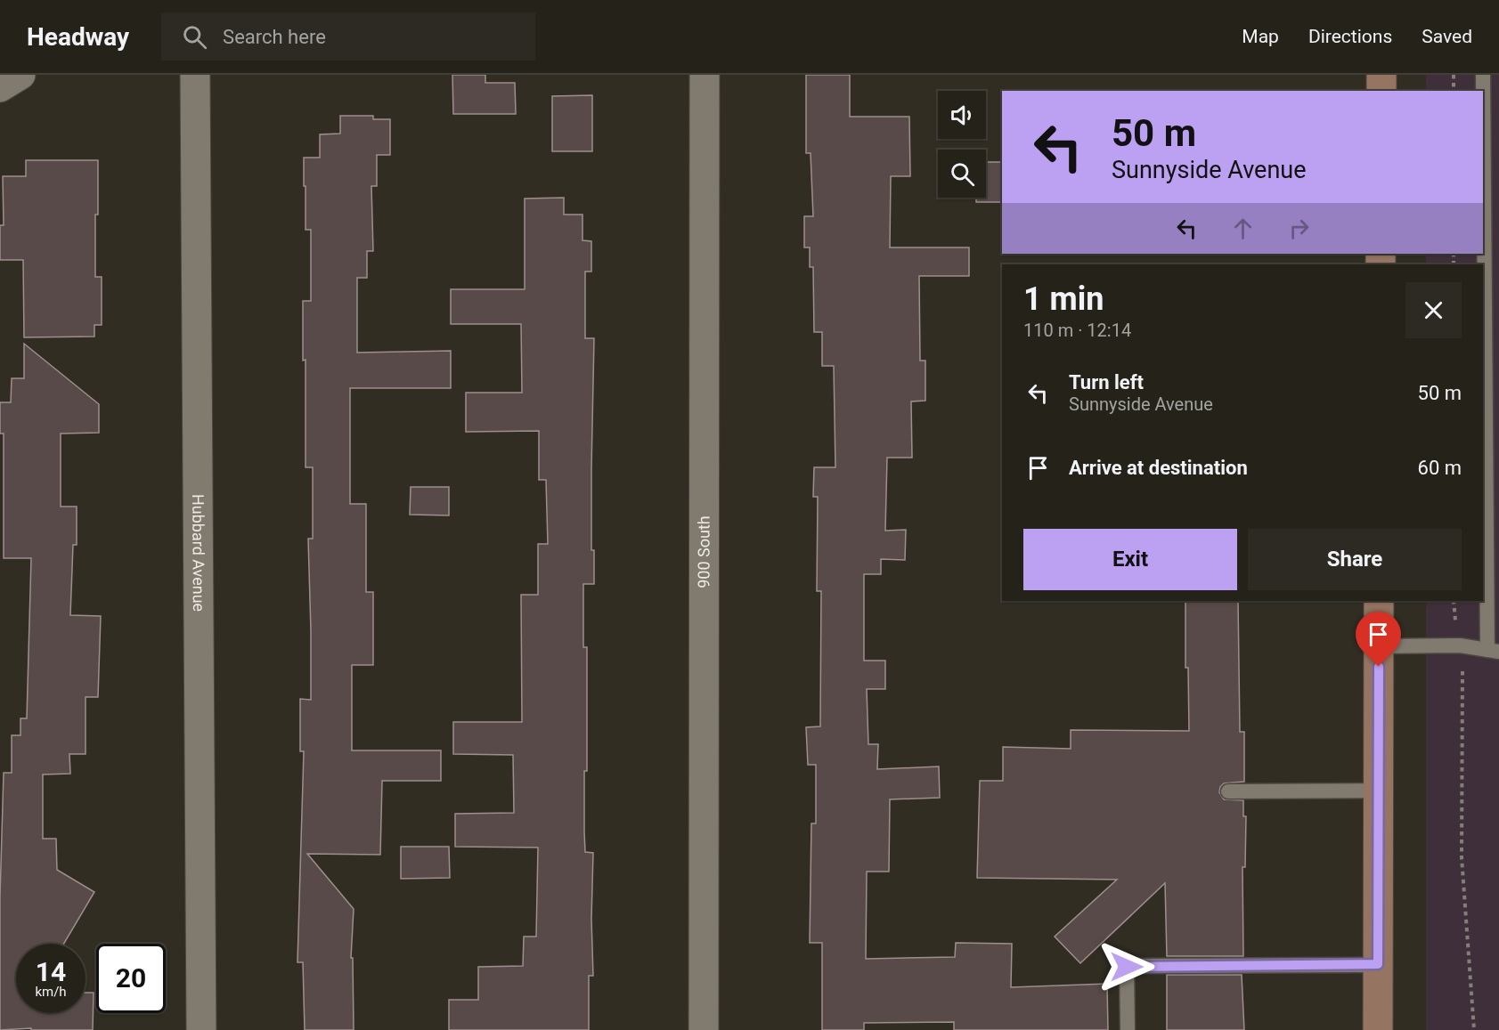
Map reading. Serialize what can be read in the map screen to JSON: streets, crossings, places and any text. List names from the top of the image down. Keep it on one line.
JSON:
{"streets":{"street":["Hubbard Avenue","900 South"]},"page":{"header":"Headway","search":"Search here","nav":["Map","Directions","Saved"],"turn":["50 m","Sunnyside Avenue"],"heading":["1 min","110 m · 12:14"],"list":[{"name":"Turn left","note":"Sunnyside Avenue","value":"50 m"},{"name":"Arrive at destination","value":"60 m"}],"buttons":["Exit","Share"],"speed":"14 km/h","limit":"20"}}
